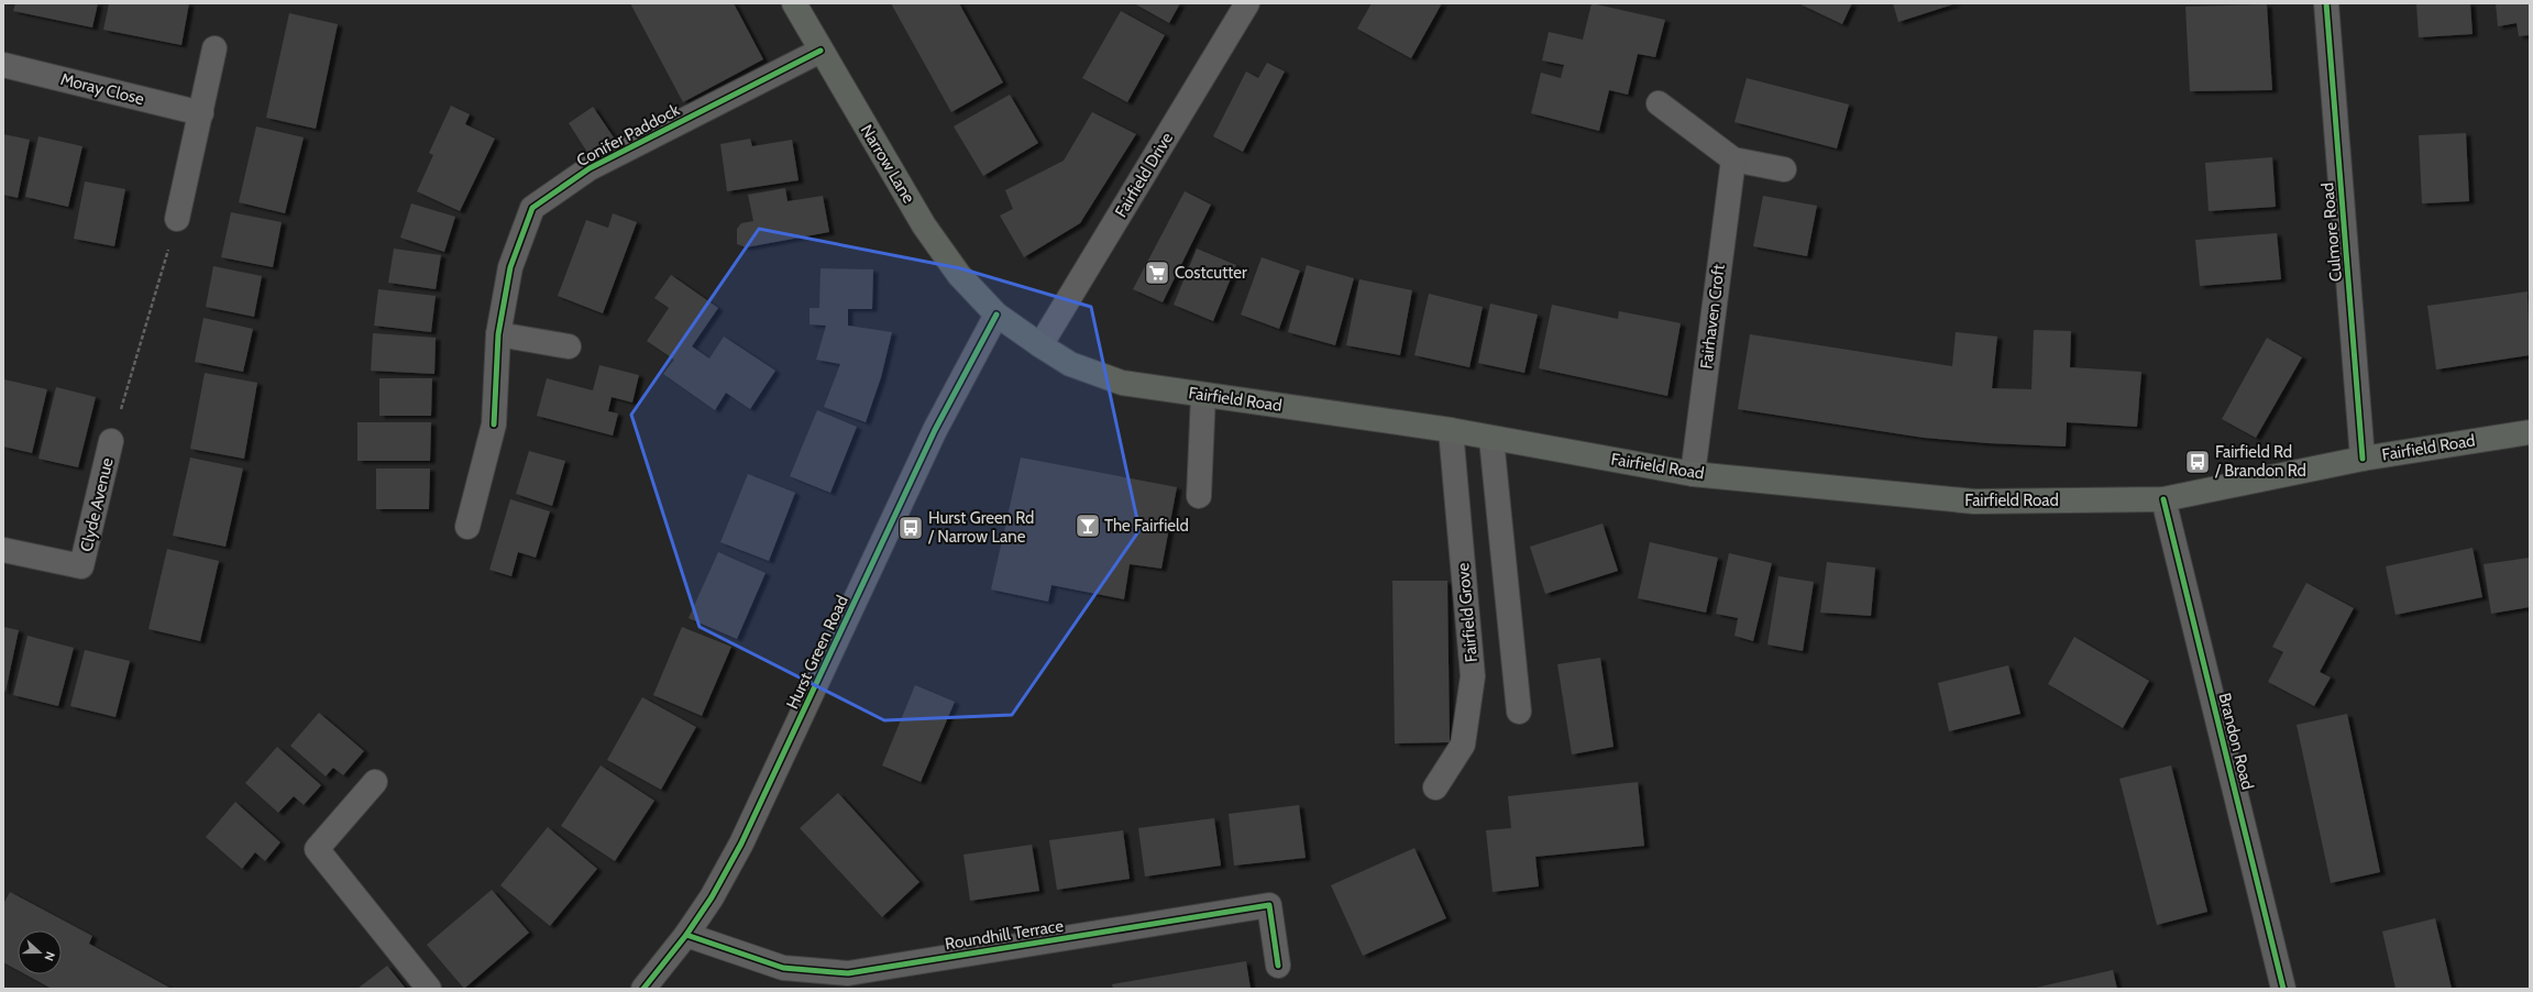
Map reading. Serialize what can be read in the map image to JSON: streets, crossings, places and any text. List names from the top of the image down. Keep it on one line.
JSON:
{"streets":{"main road":["Narrow Lane","Fairfield Road"],"street":["Moray Close","Conifer Paddock","Fairfield Drive","Culmore Road","Fairhaven Croft","Clyde Avenue","Fairfield Grove","Hurst Green Road","Brandon Road","Roundhill Terrace"]},"crossings":[["Conifer Paddock","Narrow Lane"],["Narrow Lane","Fairfield Road"],["Narrow Lane","Hurst Green Road"],["Fairfield Drive","Fairfield Road"],["Culmore Road","Fairfield Road"],["Fairhaven Croft","Fairfield Road"],["Fairfield Road","Fairfield Grove"],["Fairfield Road","Hurst Green Road"],["Fairfield Road","Brandon Road"],["Hurst Green Road","Roundhill Terrace"]],"places":{"supermarket":["Costcutter"],"bus stop":["Fairfield Rd / Brandon Rd","Hurst Green Rd / Narrow Lane"],"bar":["The Fairfield"]},"north":"right"}
